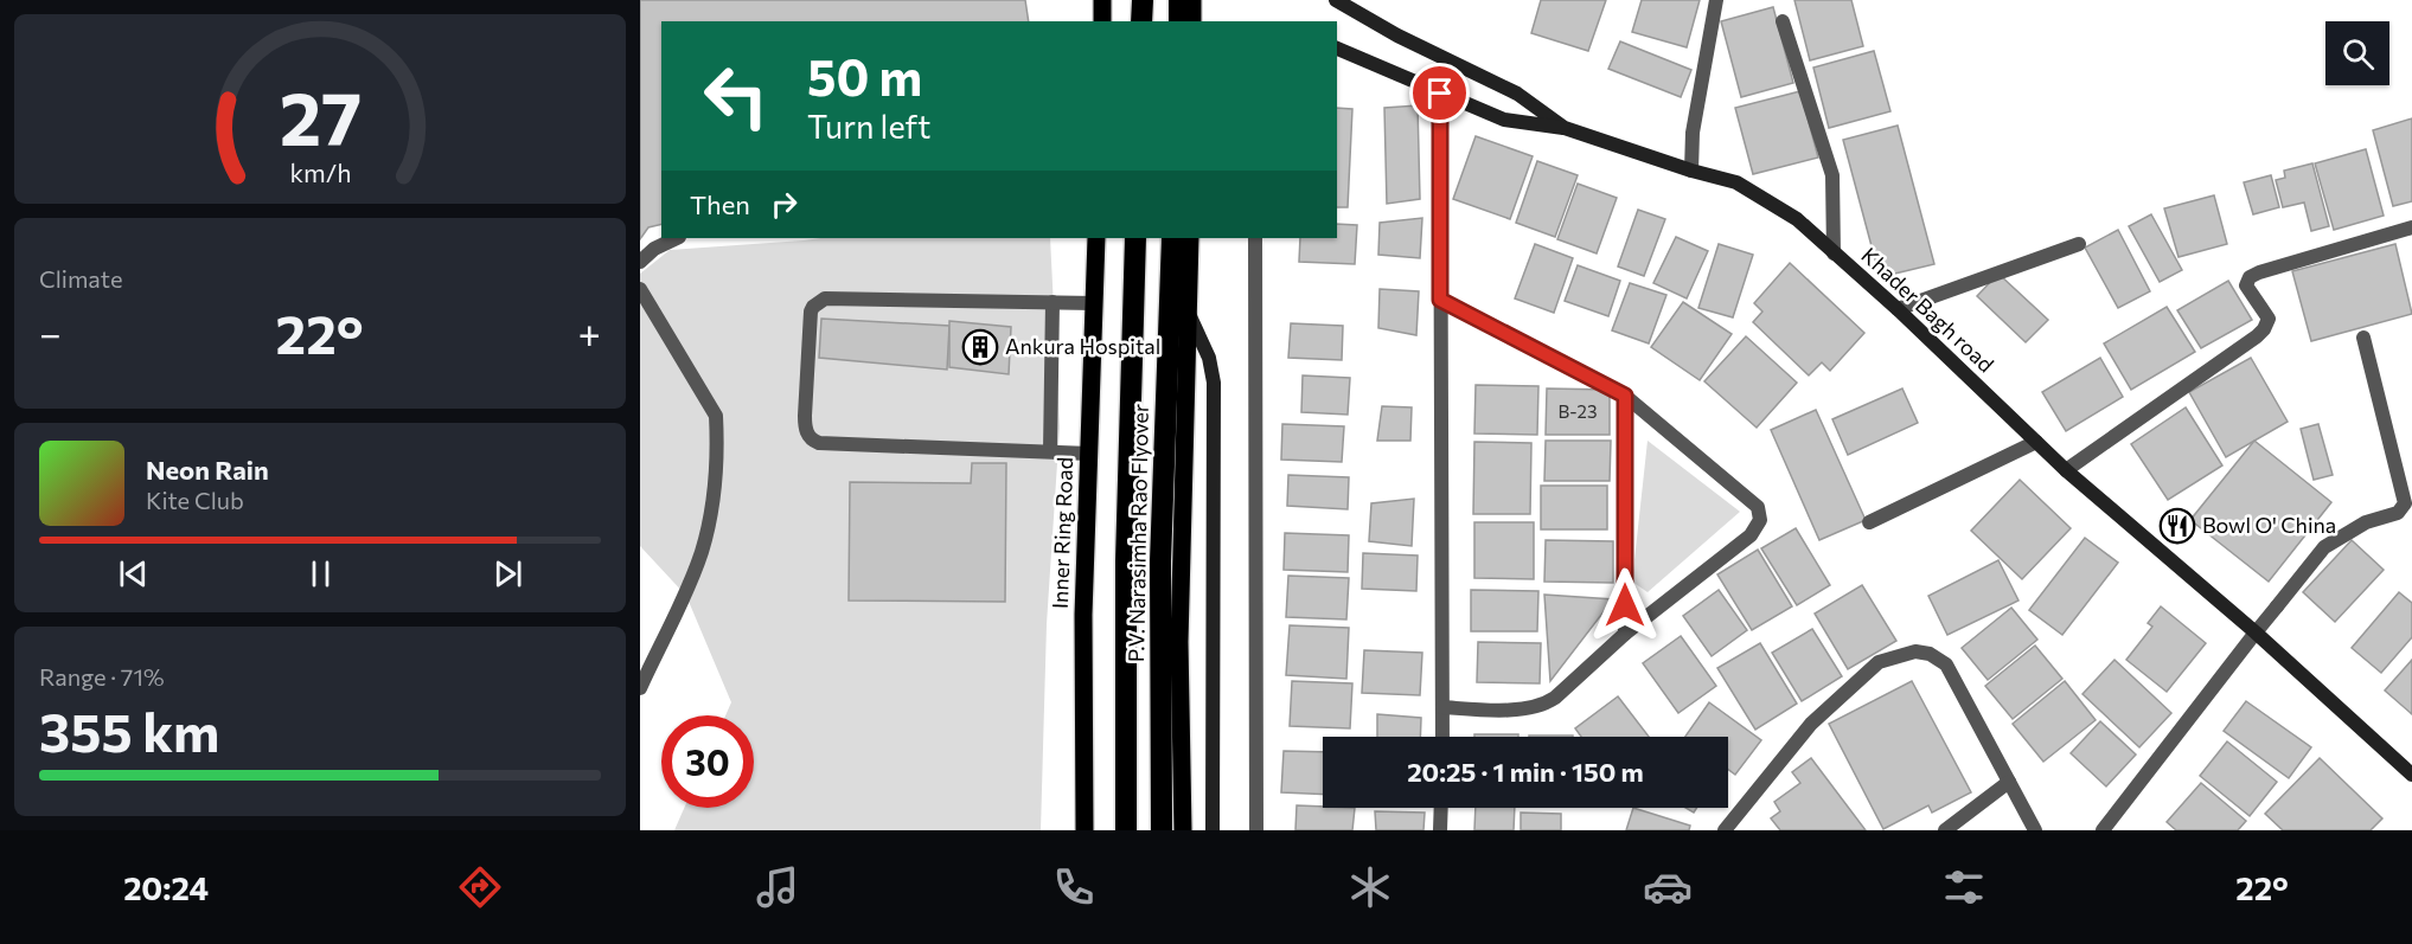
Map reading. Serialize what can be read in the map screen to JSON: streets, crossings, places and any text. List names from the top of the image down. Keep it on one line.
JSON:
{"streets":{"highway":["P.V. Narasimha Rao Flyover"],"main road":["Inner Ring Road"],"street":["Khader Bagh road"]},"places":{"building":["Ankura Hospital"],"restaurant":["Bowl O' China"]},"house_numbers":["B-23"],"page":{"turn":["50 m","Turn left"],"then":"Then","tile":["Climate",["Range · 71%","355 km"]],"heat":["−","22°","+"],"song":["Neon Rain","Kite Club"],"limit":"30","trip":"20:25 · 1 min · 150 m","tabs":["20:24","22°"],"gauge":["27","km/h"]}}
